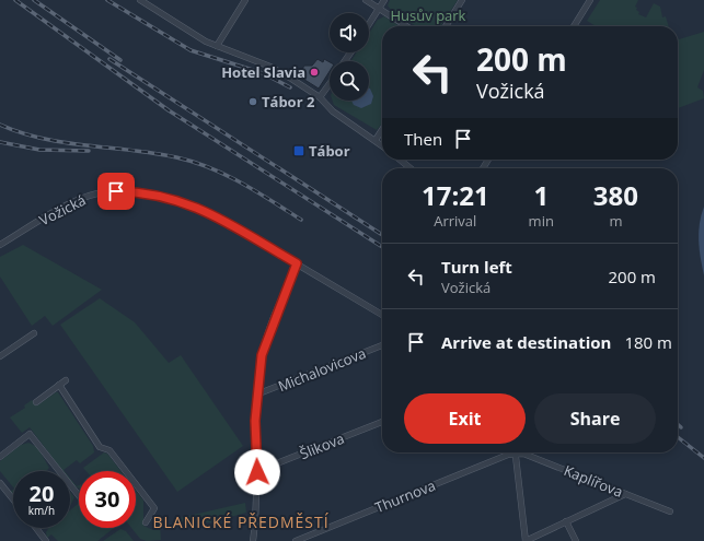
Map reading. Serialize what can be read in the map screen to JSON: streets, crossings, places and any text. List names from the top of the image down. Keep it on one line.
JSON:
{"streets":{"street":["Vožická","Michalovicova","Šlikova","Kaplířova","Thurnova"]},"crossings":[["Kaplířova","Thurnova"]],"districts":["BLANICKÉ PŘEDMĚSTÍ"],"parks":["Husův park"],"places":{"other":["Hotel Slavia","Tábor 2"],"transit":["Tábor"]},"page":{"turn":["200 m","Vožická"],"then":"Then","eta":["17:21","Arrival","1","min","380","m"],"list":[{"name":"Turn left","note":"Vožická","value":"200 m"},{"name":"Arrive at destination","value":"180 m"}],"buttons":["Exit","Share"],"speed":"20 km/h","limit":"30"}}
